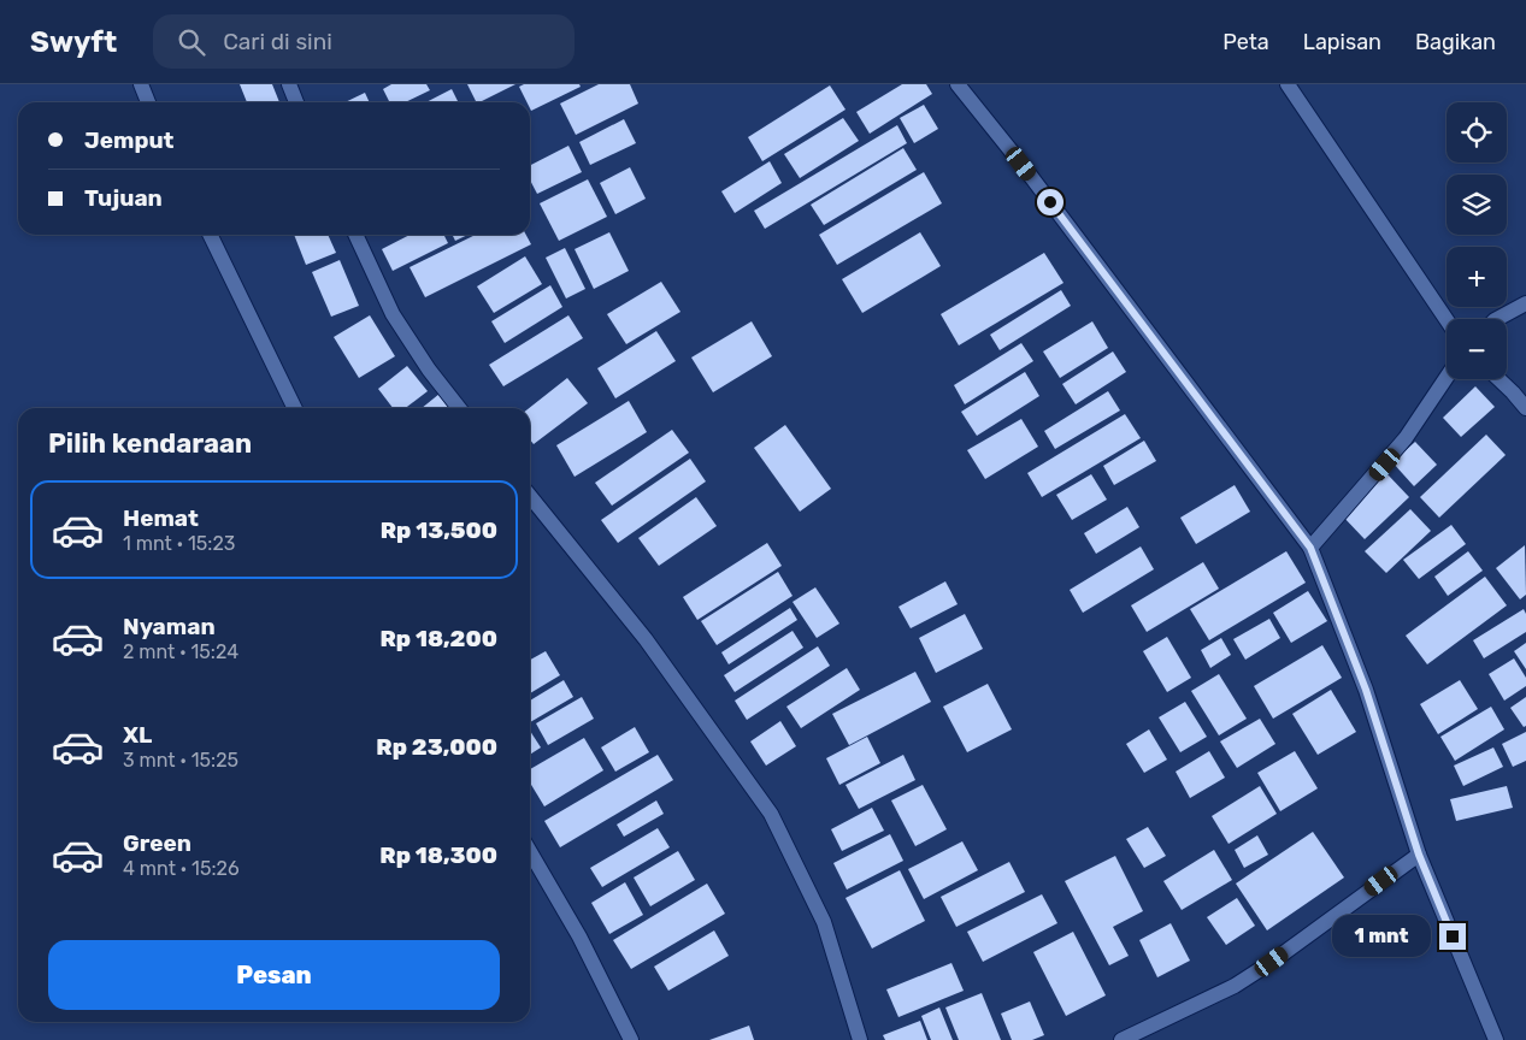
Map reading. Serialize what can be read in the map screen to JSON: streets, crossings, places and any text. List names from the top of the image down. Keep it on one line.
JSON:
{"page":{"header":"Swyft","search":"Cari di sini","nav":["Peta","Lapisan","Bagikan"],"map_buttons":["+","−"],"banner":["Jemput","Tujuan"],"heading":"Pilih kendaraan","list":[{"name":"Hemat","note":"1 mnt · 15:23","value":"Rp 13,500"},{"name":"Nyaman","note":"2 mnt · 15:24","value":"Rp 18,200"},{"name":"XL","note":"3 mnt · 15:25","value":"Rp 23,000"},{"name":"Green","note":"4 mnt · 15:26","value":"Rp 18,300"}],"bubble":"1 mnt","buttons":"Pesan"}}
